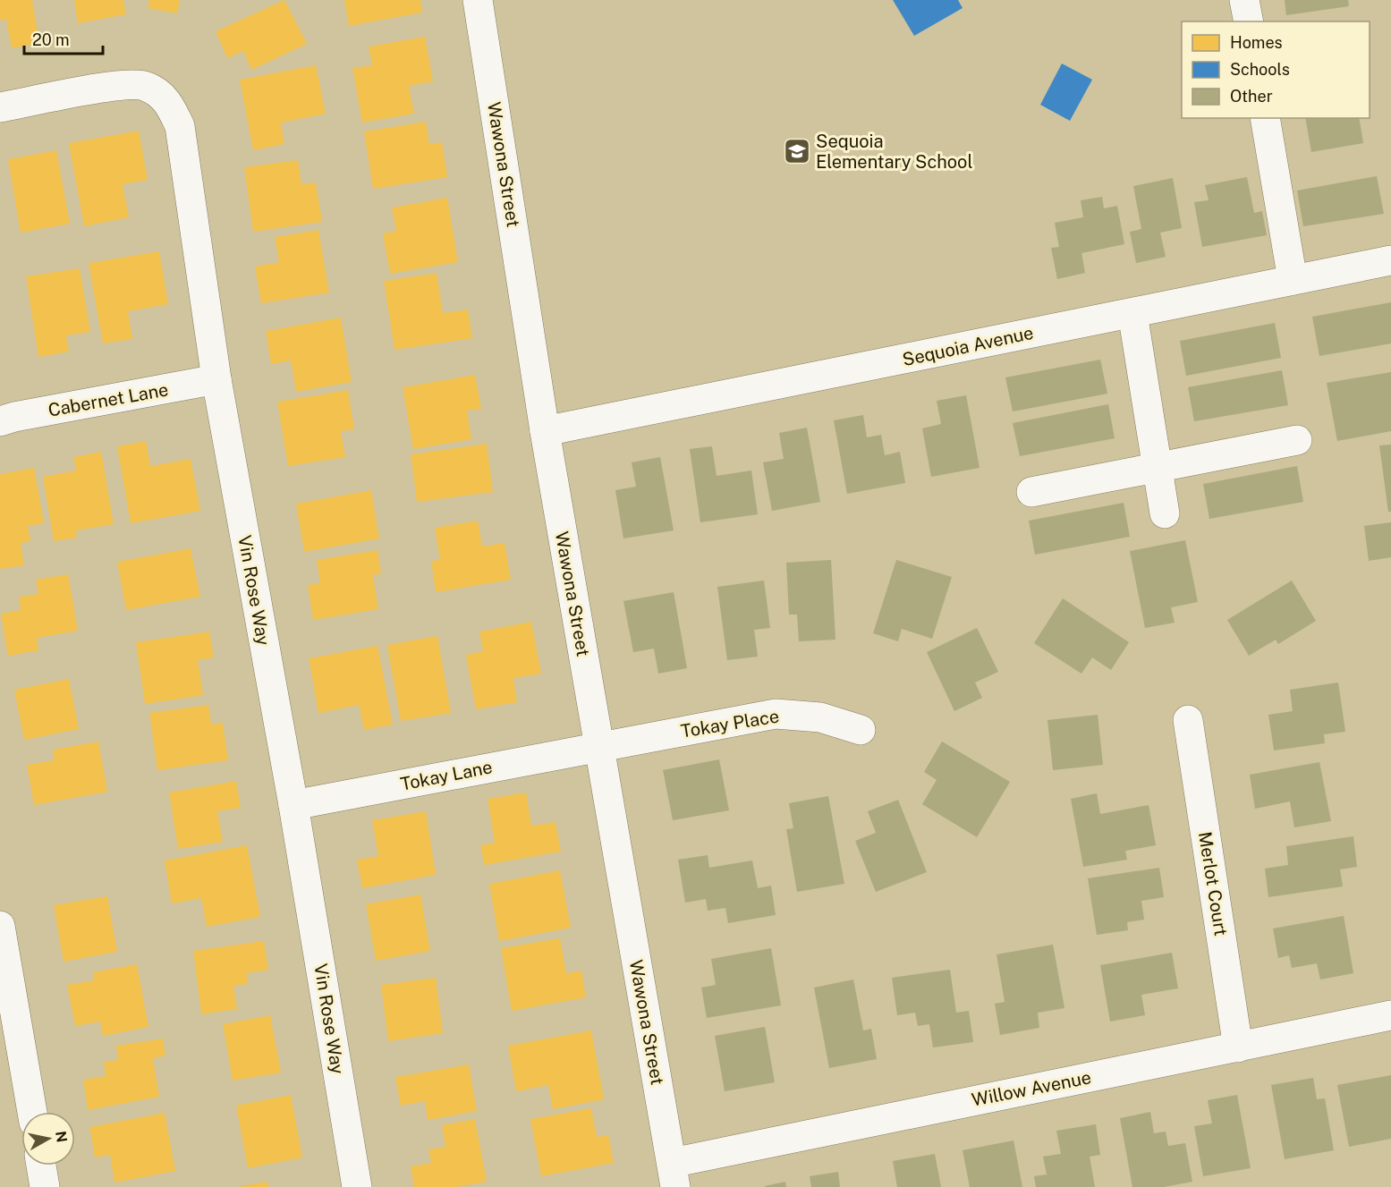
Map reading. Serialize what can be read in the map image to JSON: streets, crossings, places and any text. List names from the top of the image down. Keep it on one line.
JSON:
{"streets":{"street":["Wawona Street","Sequoia Avenue","Cabernet Lane","Vin Rose Way","Tokay Place","Tokay Lane","Merlot Court","Willow Avenue"]},"crossings":[["Wawona Street","Sequoia Avenue"],["Wawona Street","Tokay Place"],["Wawona Street","Tokay Lane"],["Wawona Street","Willow Avenue"],["Cabernet Lane","Vin Rose Way"],["Vin Rose Way","Tokay Lane"],["Tokay Place","Tokay Lane"],["Merlot Court","Willow Avenue"]],"places":{"school or university":["Sequoia Elementary School"]},"legend":["Homes","Schools","Other"],"scale_bar":"20 m","north":"right"}
